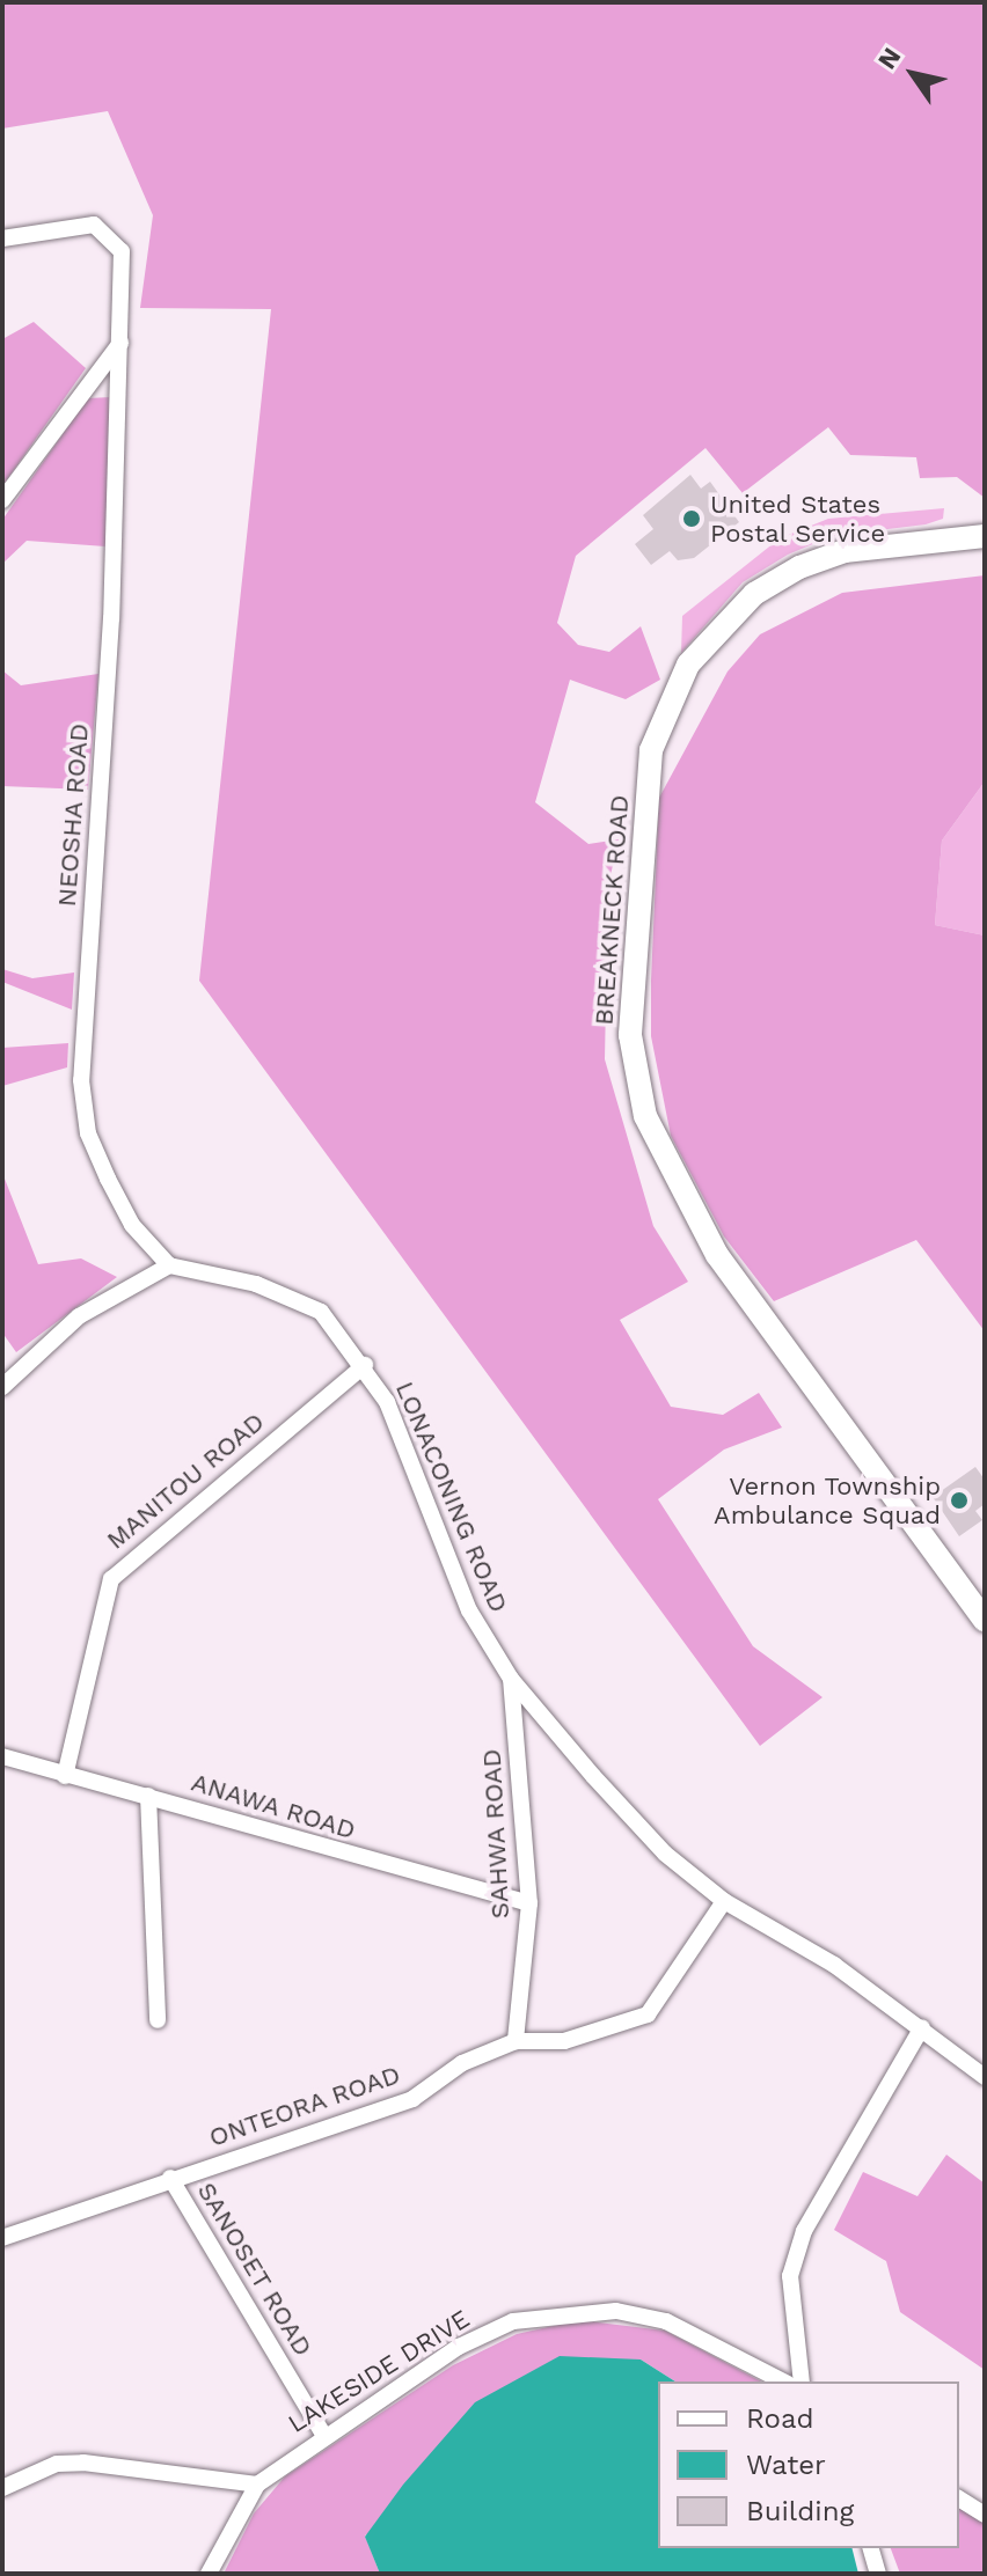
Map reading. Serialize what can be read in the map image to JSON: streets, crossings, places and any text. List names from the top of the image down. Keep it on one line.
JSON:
{"streets":{"street":["NEOSHA ROAD","BREAKNECK ROAD","MANITOU ROAD","LONACONING ROAD","ANAWA ROAD","SAHWA ROAD","ONTEORA ROAD","SANOSET ROAD","LAKESIDE DRIVE"]},"crossings":[["NEOSHA ROAD","LONACONING ROAD"],["MANITOU ROAD","LONACONING ROAD"],["MANITOU ROAD","ANAWA ROAD"],["LONACONING ROAD","SAHWA ROAD"],["LONACONING ROAD","ONTEORA ROAD"],["ANAWA ROAD","SAHWA ROAD"],["SAHWA ROAD","ONTEORA ROAD"],["ONTEORA ROAD","SANOSET ROAD"],["SANOSET ROAD","LAKESIDE DRIVE"]],"places":["United States Postal Service","Vernon Township Ambulance Squad"],"legend":["Road","Water","Building"],"north":"top left"}
